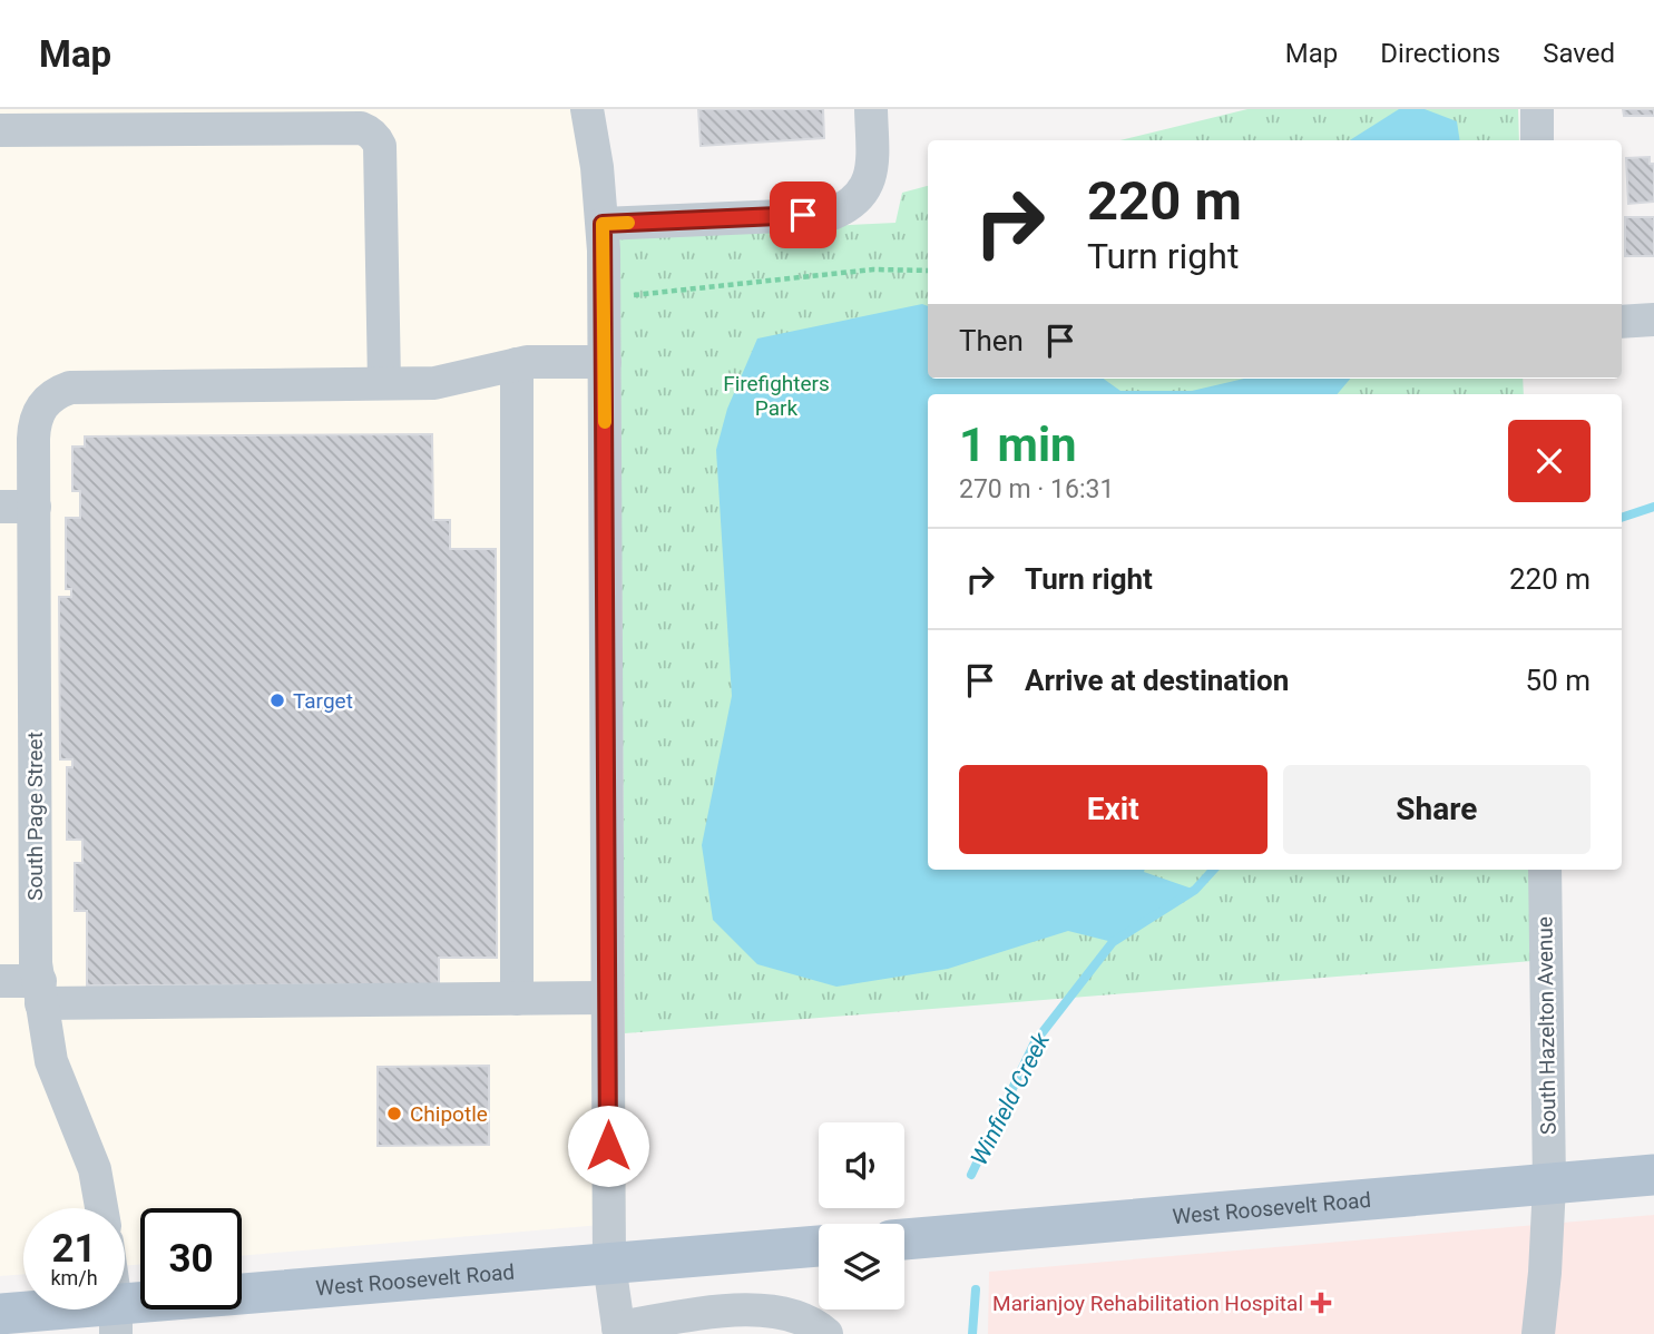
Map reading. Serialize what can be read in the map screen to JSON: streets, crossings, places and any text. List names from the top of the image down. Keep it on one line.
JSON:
{"streets":{"main road":["West Roosevelt Road"],"street":["South Page Street","South Hazelton Avenue"]},"crossings":[["South Hazelton Avenue","West Roosevelt Road"]],"water":["Winfield Creek"],"parks":["Firefighters Park"],"places":{"other":["Target","Chipotle"],"health":["Marianjoy Rehabilitation Hospital"]},"page":{"header":"Map","nav":["Map","Directions","Saved"],"turn":["220 m","Turn right"],"then":"Then","heading":["1 min","270 m · 16:31"],"list":[{"name":"Turn right","value":"220 m"},{"name":"Arrive at destination","value":"50 m"}],"buttons":["Exit","Share"],"speed":"21 km/h","limit":"30"}}
